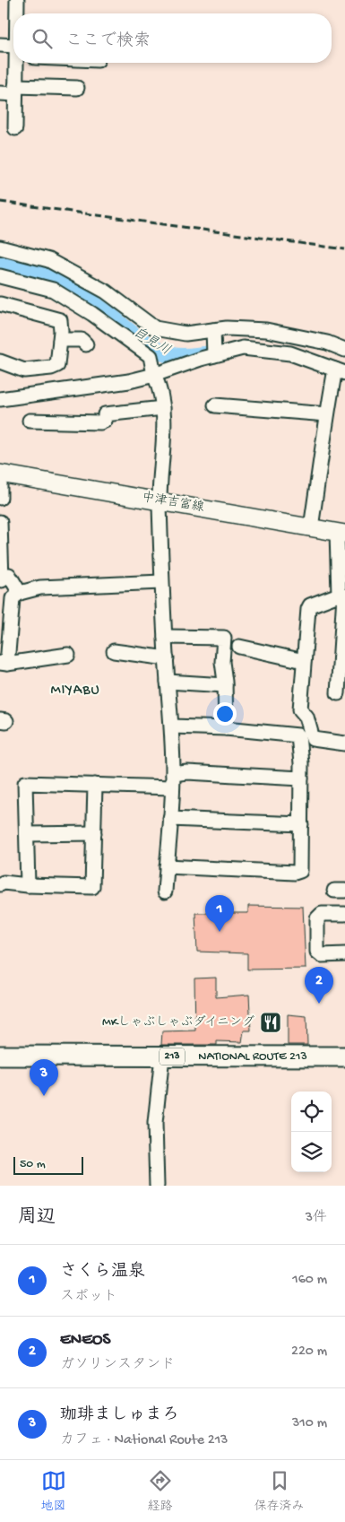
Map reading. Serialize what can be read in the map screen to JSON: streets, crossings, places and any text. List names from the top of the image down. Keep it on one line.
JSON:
{"streets":{"highway":["213","NATIONAL ROUTE 213"],"main road":["中津吉富線"]},"districts":["MIYABU"],"water":["自見川"],"places":{"restaurant":["MKしゃぶしゃぶダイニング"]},"scale_bar":"50 m","page":{"search":"ここで検索","pins":["1","2","3"],"scale":"50 m","heading":["周辺","3件"],"list":[{"mark":"1","name":"さくら温泉","note":"スポット","value":"160 m"},{"mark":"2","name":"ENEOS","note":"ガソリンスタンド","value":"220 m"},{"mark":"3","name":"珈琲ましゅまろ","note":"カフェ · National Route 213","value":"310 m"}],"nav":["地図","経路","保存済み"]}}
